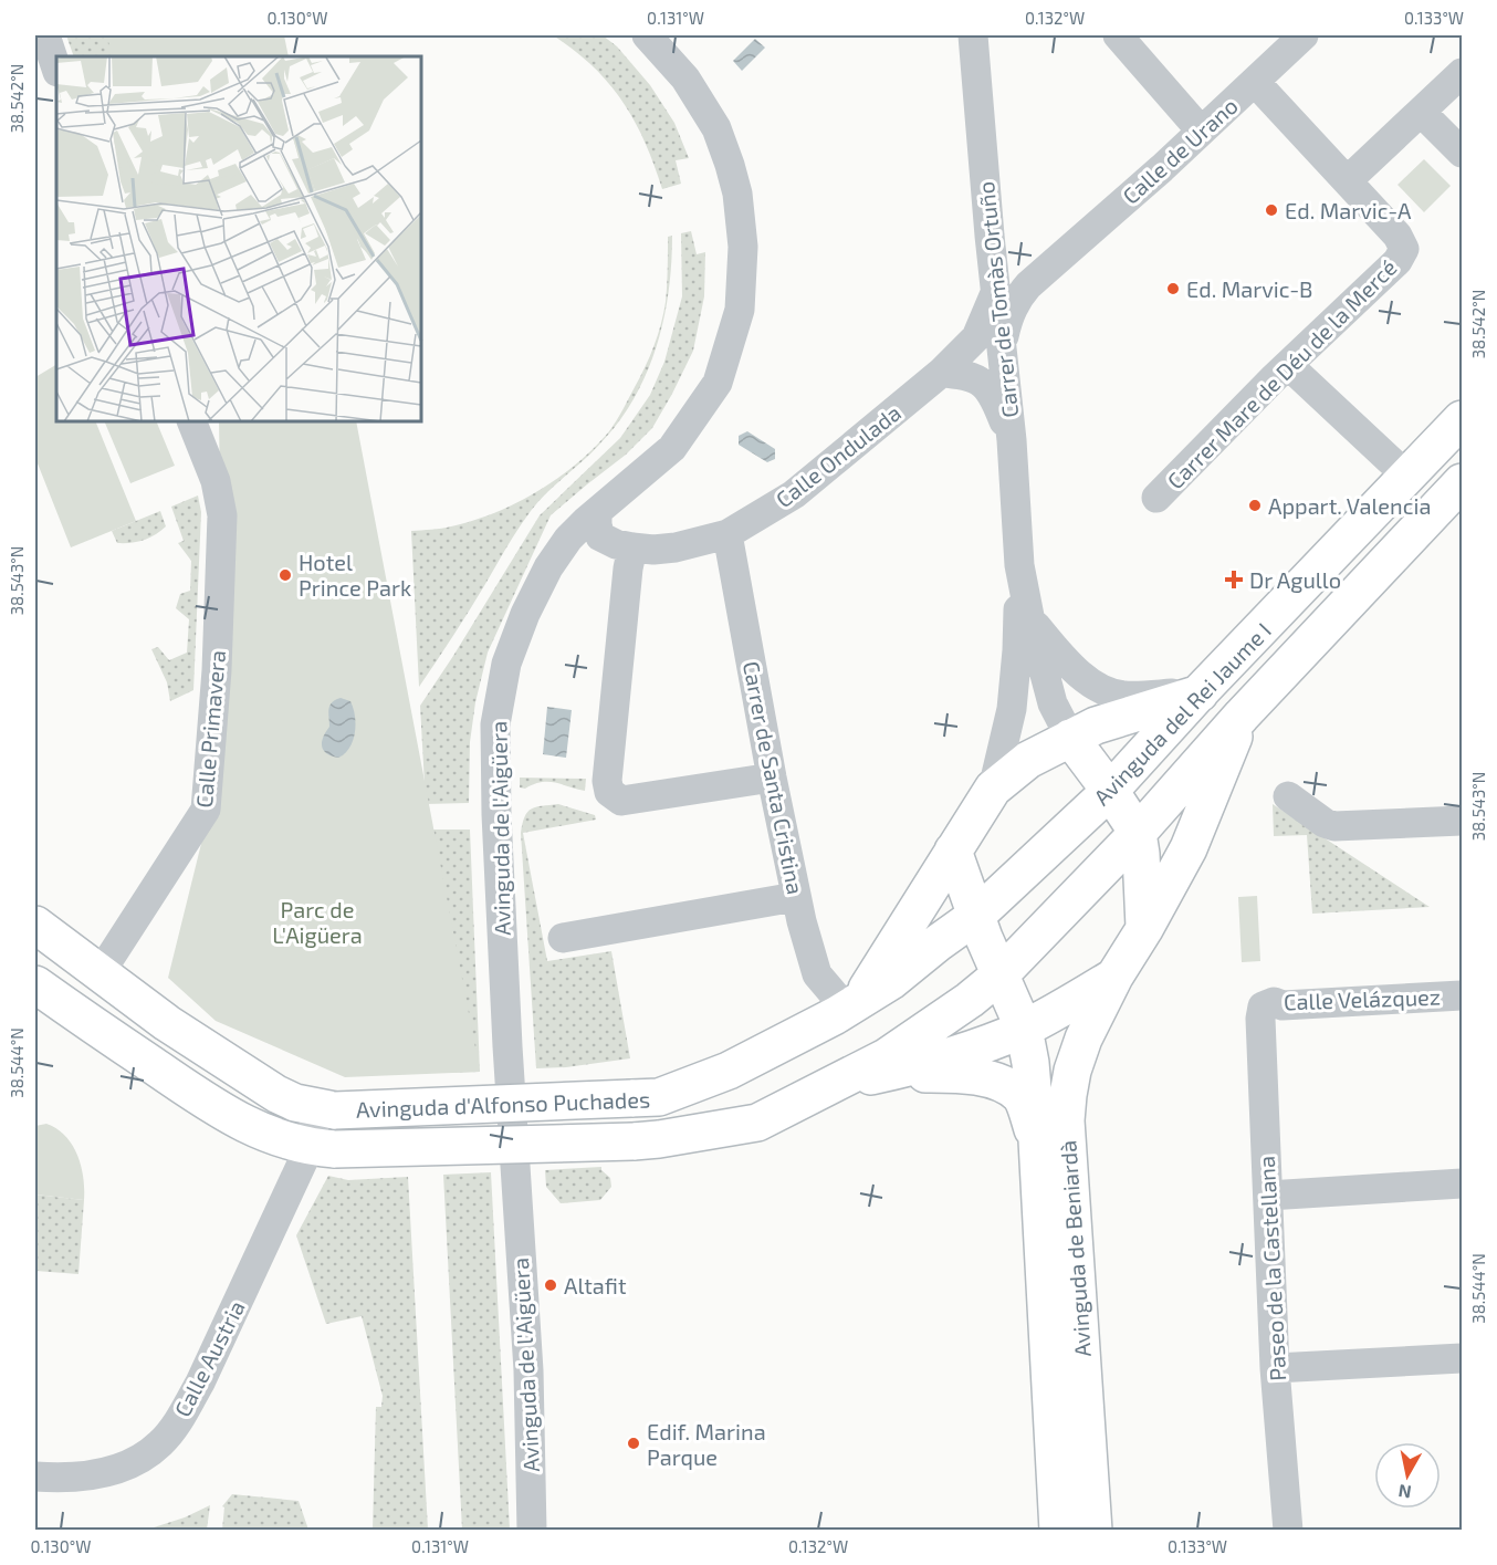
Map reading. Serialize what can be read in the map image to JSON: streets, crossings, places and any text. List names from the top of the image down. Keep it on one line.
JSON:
{"streets":{"main road":["Avinguda del Rei Jaume I","Avinguda d'Alfonso Puchades","Avinguda de Beniardà"],"street":["Calle de Urano","Carrer de Tomàs Ortuño","Carrer Mare de Déu de la Mercé","Calle Ondulada","Calle Primavera","Carrer de Santa Cristina","Avinguda de l'Aigüera","Calle Velázquez","Paseo de la Castellana","Calle Austria"]},"crossings":[["Calle de Urano","Carrer de Tomàs Ortuño"],["Carrer de Tomàs Ortuño","Calle Ondulada"],["Calle Ondulada","Carrer de Santa Cristina"],["Calle Ondulada","Avinguda de l'Aigüera"],["Avinguda del Rei Jaume I","Avinguda d'Alfonso Puchades"],["Avinguda del Rei Jaume I","Avinguda de Beniardà"],["Calle Primavera","Avinguda d'Alfonso Puchades"],["Carrer de Santa Cristina","Avinguda d'Alfonso Puchades"],["Calle Velázquez","Paseo de la Castellana"],["Avinguda d'Alfonso Puchades","Avinguda de Beniardà"],["Avinguda d'Alfonso Puchades","Calle Austria"]],"parks":["Parc de L'Aigüera"],"places":{"other":["Ed. Marvic-A","Ed. Marvic-B","Appart. Valencia","Hotel Prince Park","Altafit","Edif. Marina Parque"],"health":["Dr Agullo"]},"north":"bottom","coordinates":["0.130°W","0.131°W","0.132°W","0.133°W","38.542°N","38.543°N","38.544°N"]}
